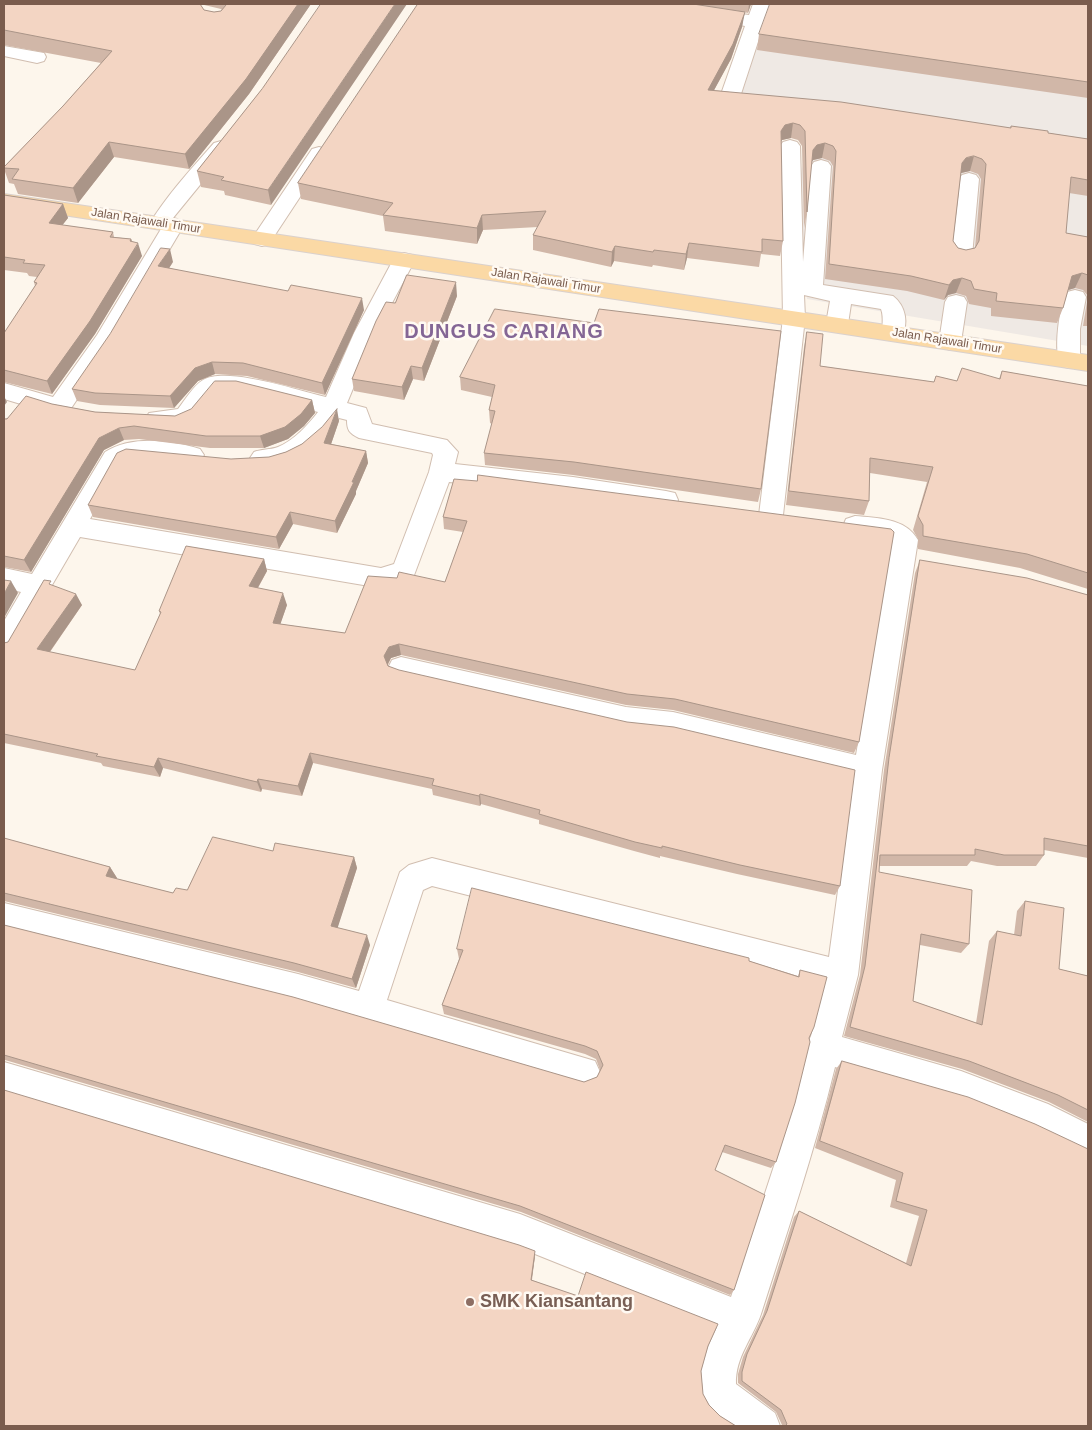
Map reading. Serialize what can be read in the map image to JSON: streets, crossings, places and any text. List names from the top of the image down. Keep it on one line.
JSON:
{"streets":{"main road":["Jalan Rajawali Timur"]},"districts":["DUNGUS CARIANG"],"places":["SMK Kiansantang"]}
